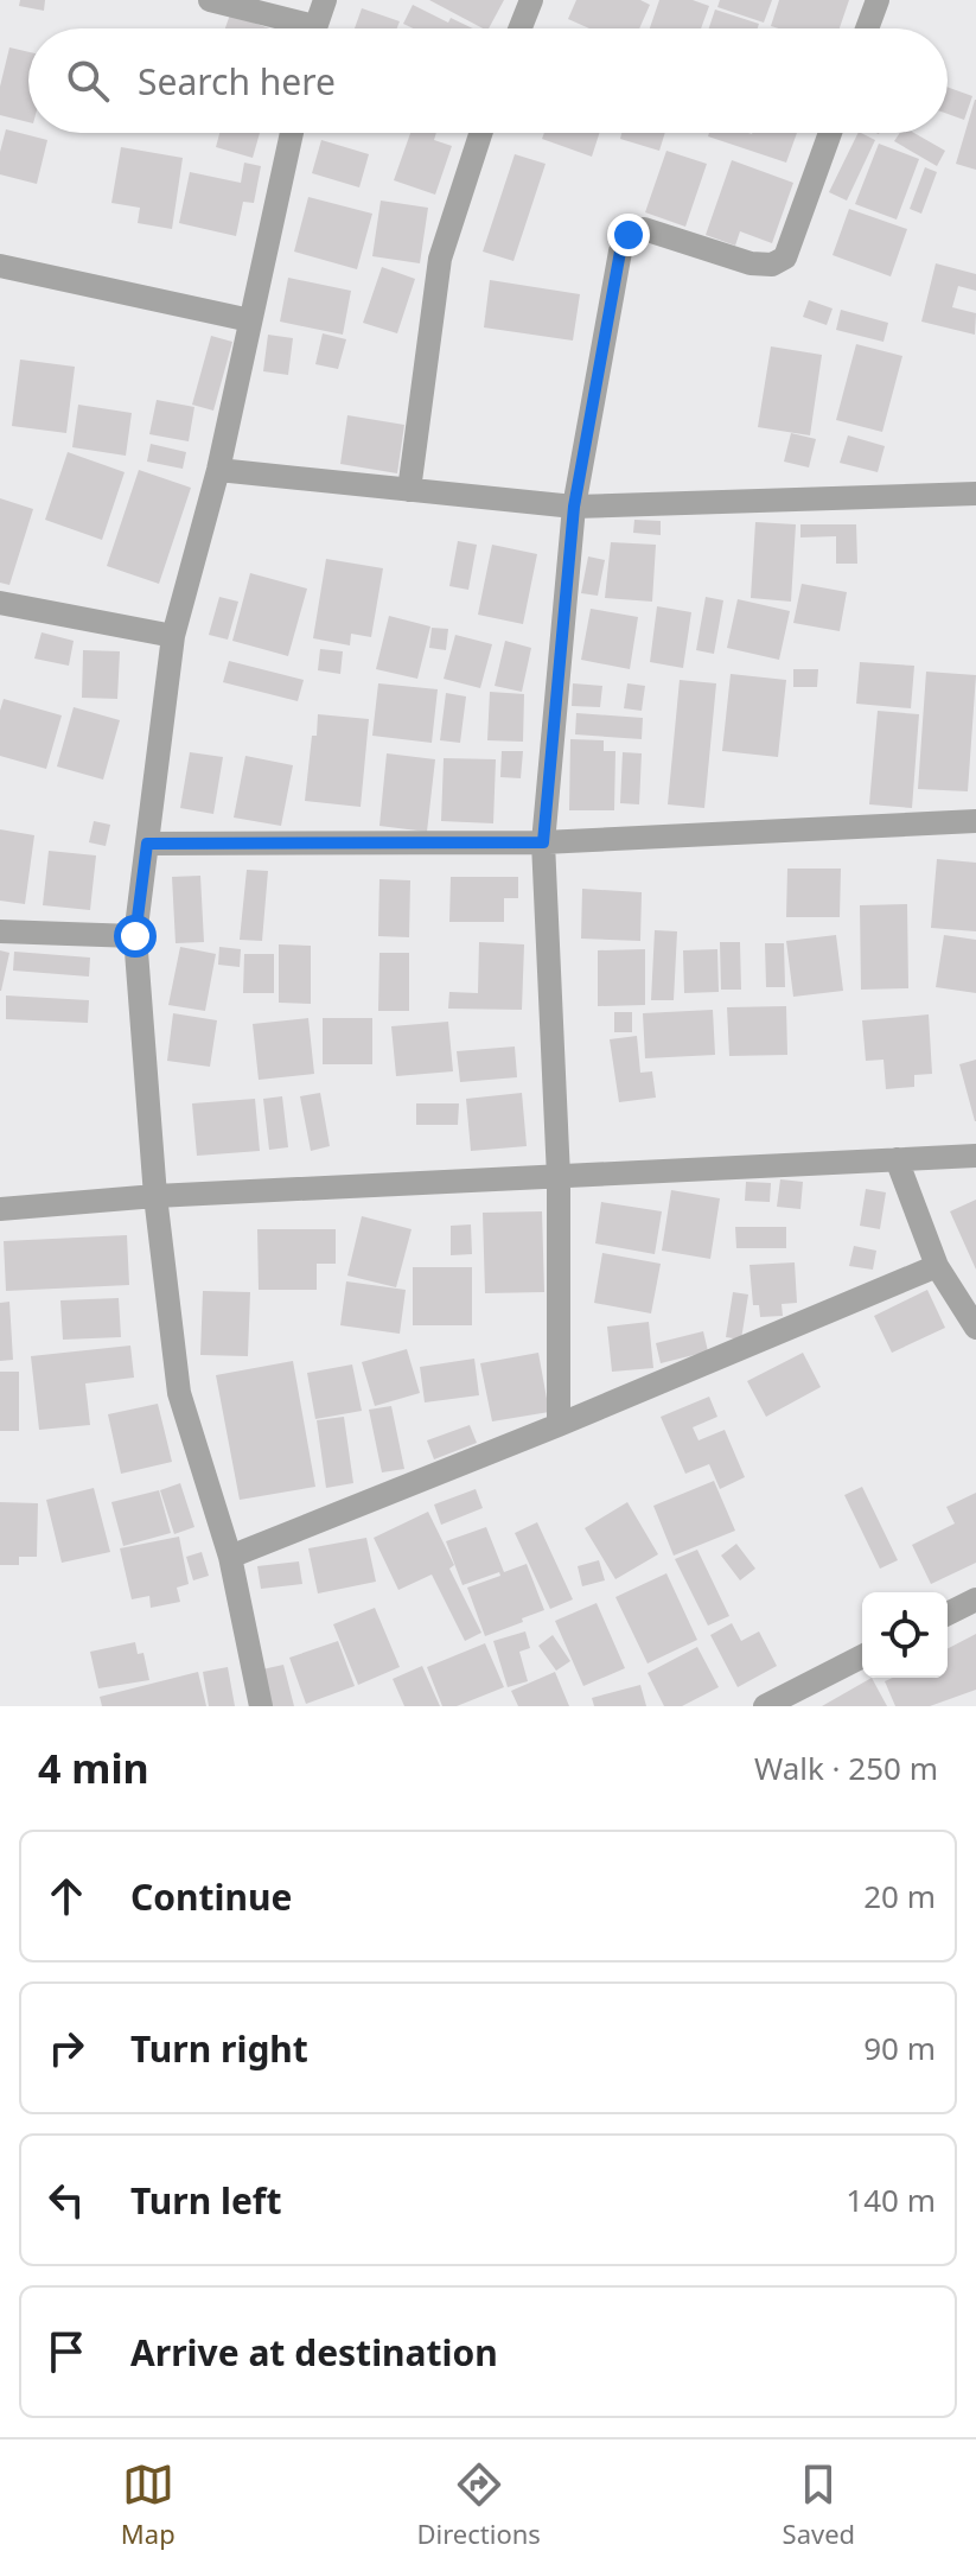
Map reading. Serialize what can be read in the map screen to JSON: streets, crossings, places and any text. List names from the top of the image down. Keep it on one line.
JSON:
{"page":{"search":"Search here","heading":["4 min","Walk · 250 m"],"list":[["Continue","20 m"],["Turn right","90 m"],["Turn left","140 m"],"Arrive at destination"],"nav":["Map","Directions","Saved"]}}
